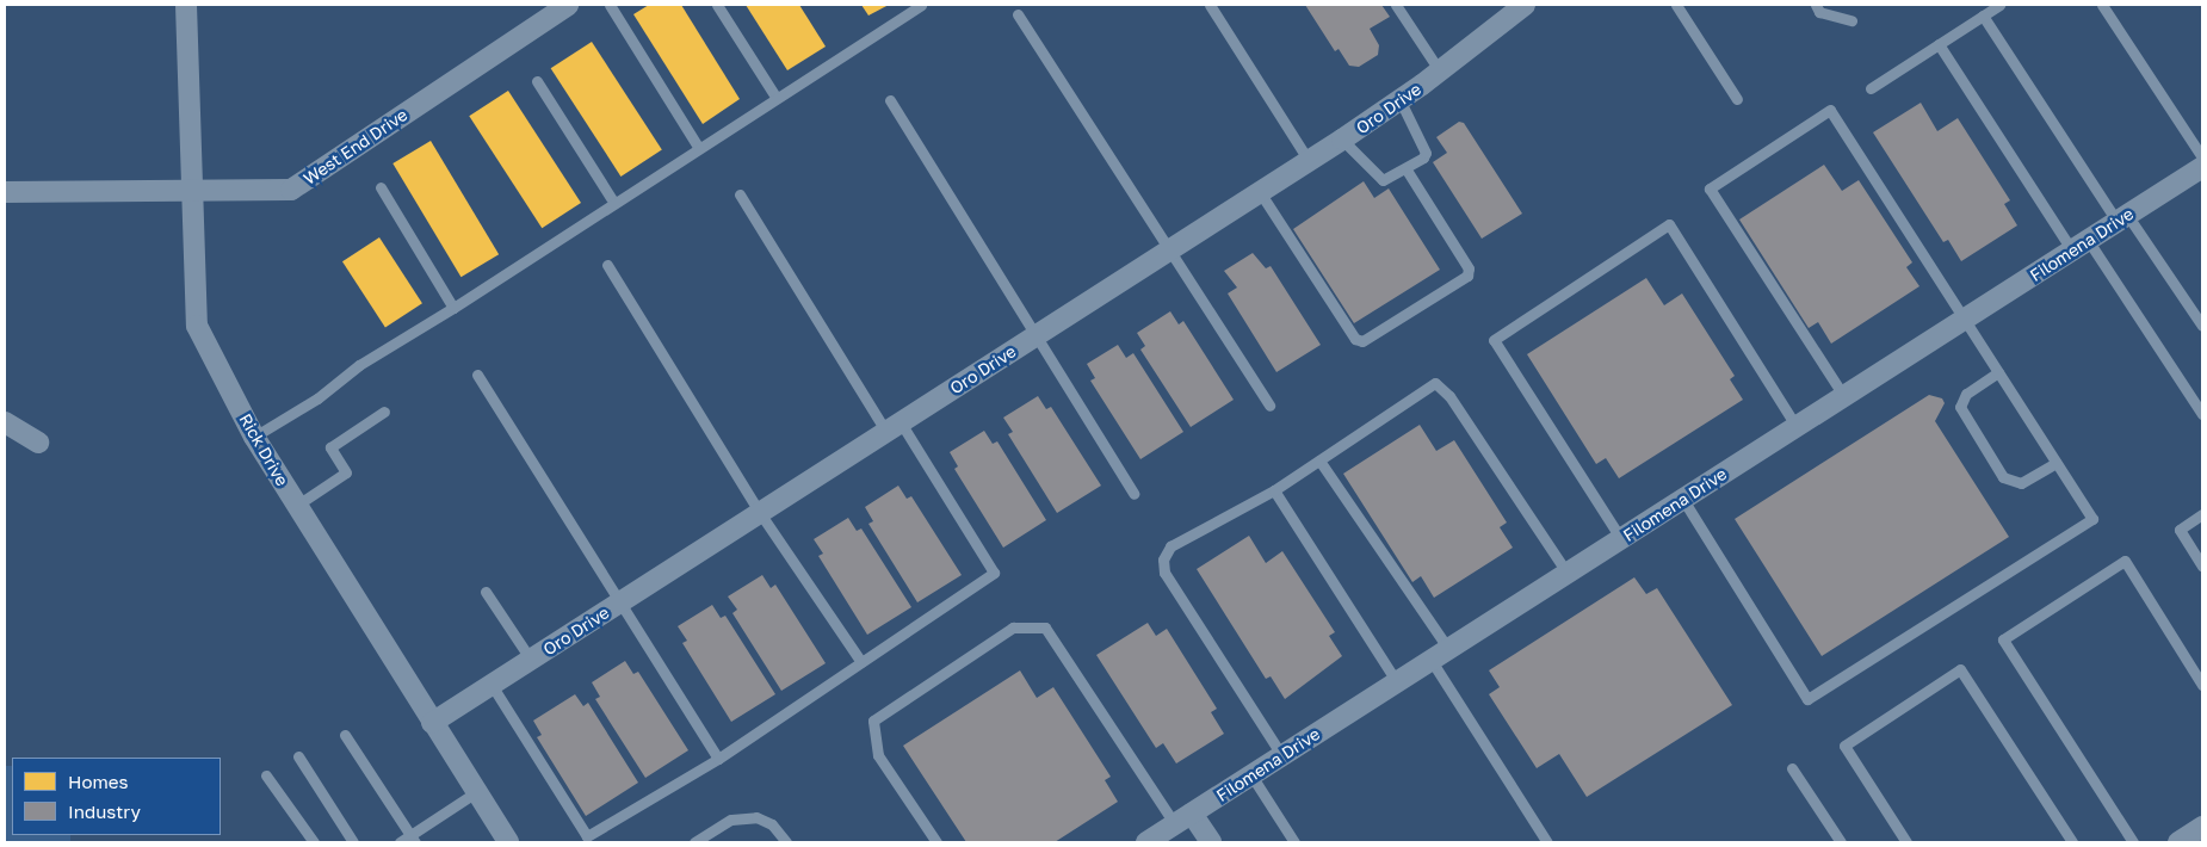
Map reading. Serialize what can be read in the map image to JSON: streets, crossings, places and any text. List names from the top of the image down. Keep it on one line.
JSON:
{"streets":{"street":["Oro Drive","West End Drive","Filomena Drive","Rick Drive"]},"crossings":[["Oro Drive","Rick Drive"],["West End Drive","Rick Drive"]],"legend":["Homes","Industry"]}
